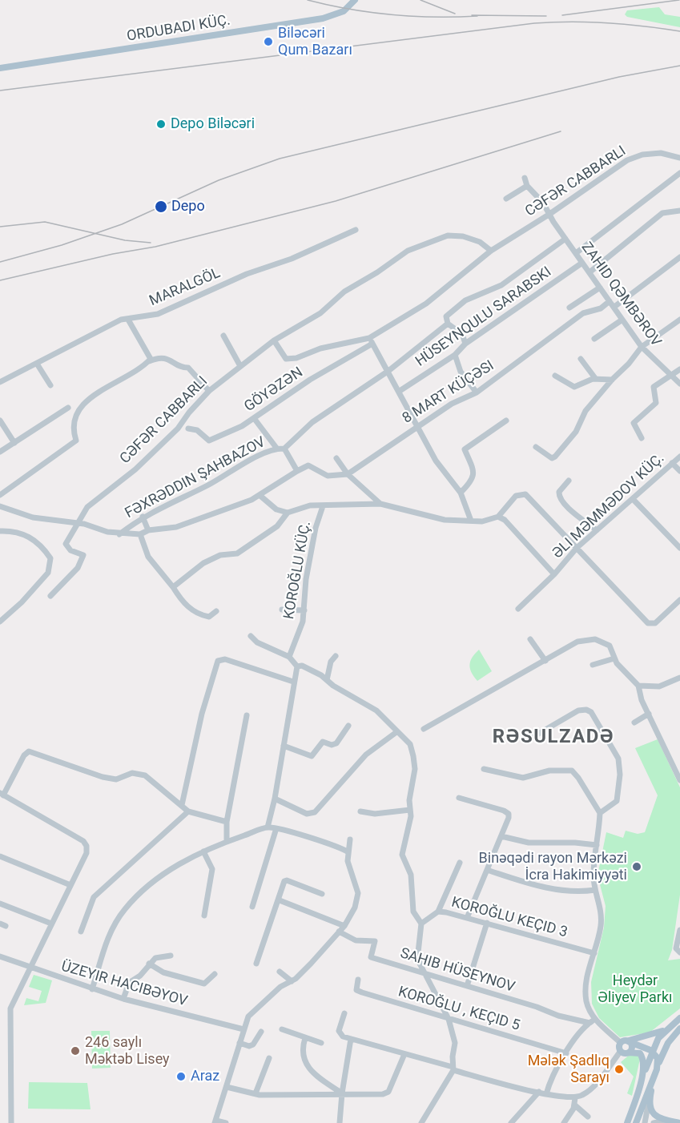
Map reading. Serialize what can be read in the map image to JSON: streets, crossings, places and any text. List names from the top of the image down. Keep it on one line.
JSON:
{"streets":{"main road":["ORDUBADI KÜÇ."],"street":["MARALGÖL","ZAHID QƏMBƏROV","HÜSEYNQULU SARABSKI","GÖYƏZƏN","8 MART KÜÇƏSI","FƏXRƏDDIN ŞAHBAZOV","ƏLI MƏMMƏDOV KÜÇ.","KOROĞLU KÜÇ.","KOROĞLU KEÇID 3","SAHIB HÜSEYNOV","KOROĞLU , KEÇID 5"]},"crossings":[["ZAHID QƏMBƏROV","HÜSEYNQULU SARABSKI"],["ZAHID QƏMBƏROV","GÖYƏZƏN"],["ZAHID QƏMBƏROV","8 MART KÜÇƏSI"]],"districts":["RƏSULZADƏ"],"parks":["Heydər Əliyev Parkı"],"places":["Biləcəri Qum Bazarı","Depo Biləcəri","Depo","Binəqədi rayon Mərkəzi İcra Hakimiyyəti","246 saylı Məktəb Lisey","Mələk Şadlıq Sarayı","Araz"]}
